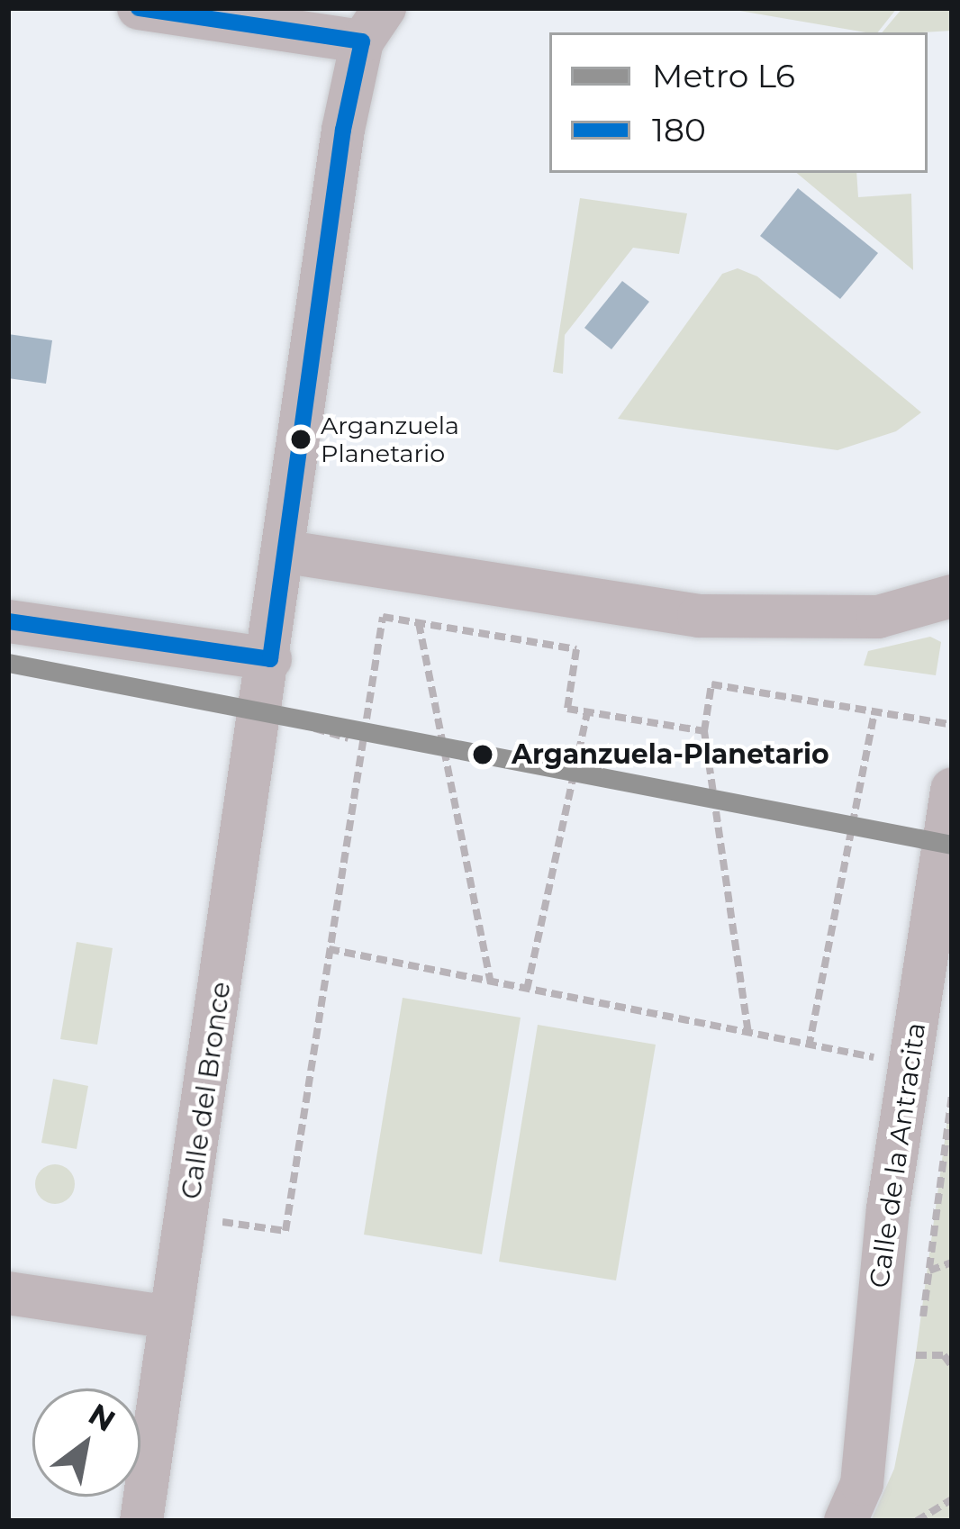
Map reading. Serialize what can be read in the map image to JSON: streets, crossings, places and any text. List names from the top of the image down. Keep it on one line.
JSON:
{"streets":{"street":["Calle del Bronce","Calle de la Antracita"]},"places":["Arganzuela Planetario","Arganzuela-Planetario"],"lines":["transit line 180","metro line L6"],"legend":["Metro L6","180"],"north":"top right"}
